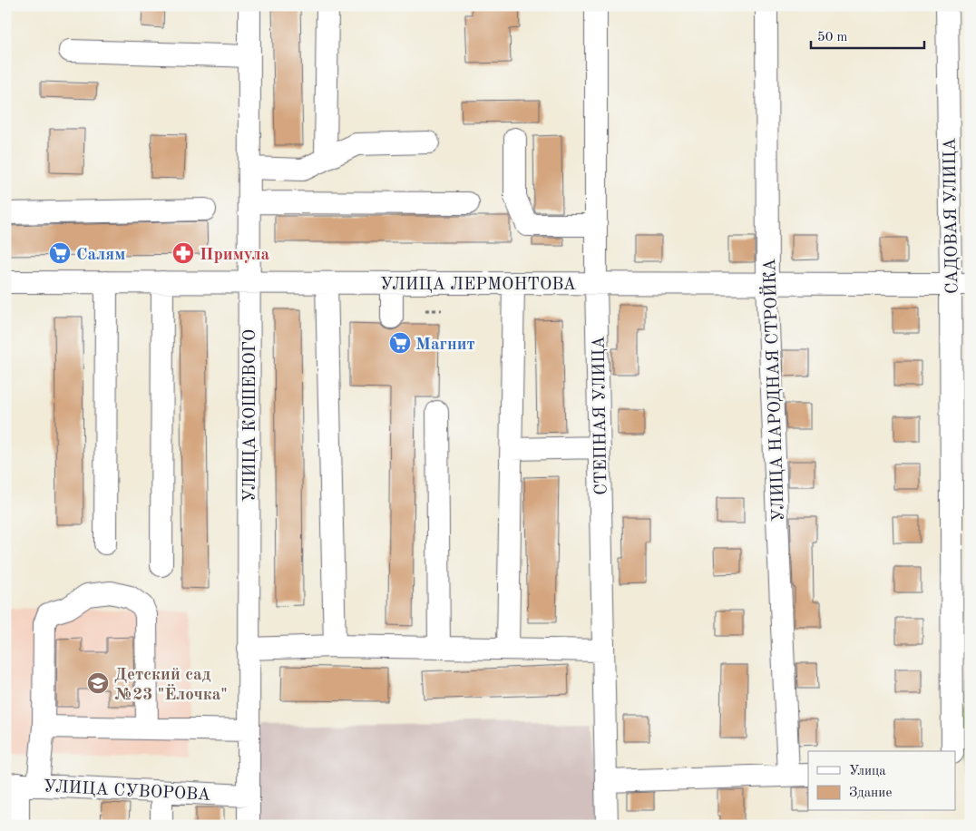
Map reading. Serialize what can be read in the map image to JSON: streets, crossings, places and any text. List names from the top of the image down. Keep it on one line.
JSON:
{"streets":{"street":["САДОВАЯ УЛИЦА","УЛИЦА ЛЕРМОНТОВА","УЛИЦА НАРОДНАЯ СТРОЙКА","УЛИЦА КОШЕВОГО","СТЕПНАЯ УЛИЦА","УЛИЦА СУВОРОВА"]},"crossings":[["САДОВАЯ УЛИЦА","УЛИЦА ЛЕРМОНТОВА"],["УЛИЦА ЛЕРМОНТОВА","УЛИЦА НАРОДНАЯ СТРОЙКА"],["УЛИЦА ЛЕРМОНТОВА","УЛИЦА КОШЕВОГО"],["УЛИЦА ЛЕРМОНТОВА","СТЕПНАЯ УЛИЦА"],["УЛИЦА КОШЕВОГО","УЛИЦА СУВОРОВА"]],"places":{"supermarket":["Салям","Магнит"],"pharmacy":["Примула"],"school or university":["Детский сад №23 \"Ёлочка\""]},"legend":["Улица","Здание"],"scale_bar":"50 m"}
